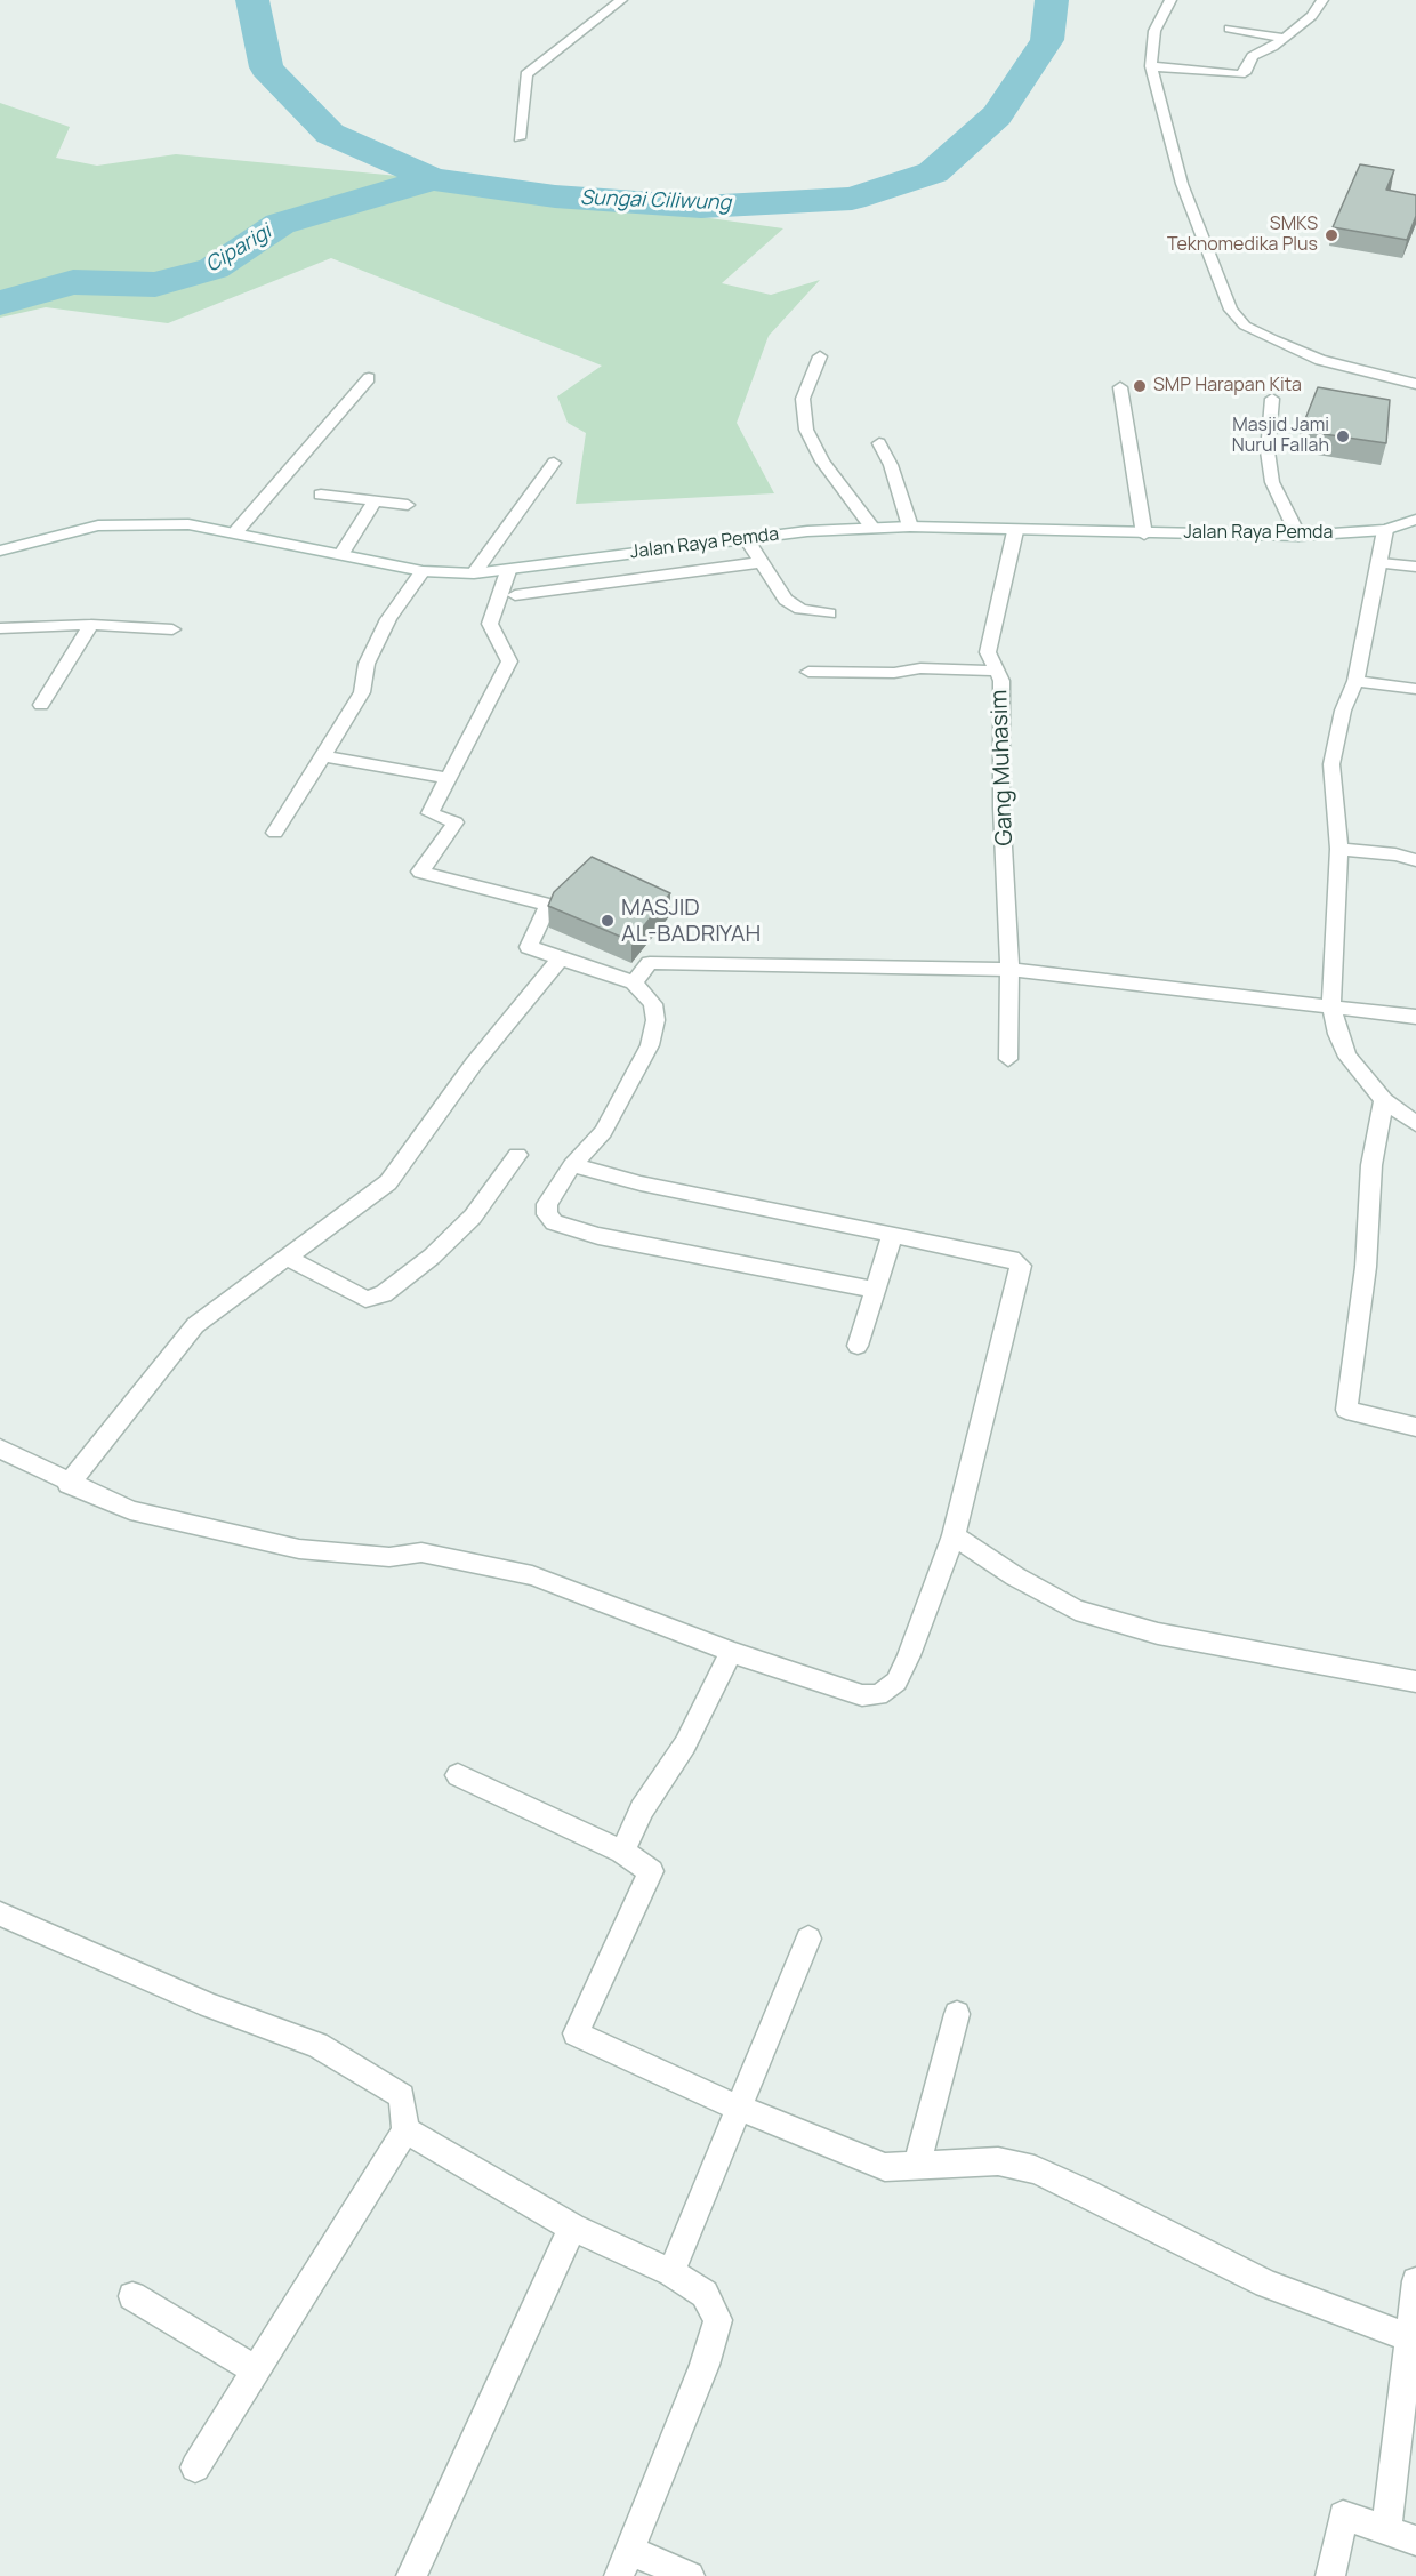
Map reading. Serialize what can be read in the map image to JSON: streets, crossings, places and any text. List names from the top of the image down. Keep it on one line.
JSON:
{"streets":{"street":["Jalan Raya Pemda","Gang Muhasim"]},"crossings":[["Jalan Raya Pemda","Gang Muhasim"]],"water":["Sungai Ciliwung","Ciparigi"],"places":["SMKS Teknomedika Plus","SMP Harapan Kita","Masjid Jami Nurul Fallah","MASJID AL-BADRIYAH"]}
